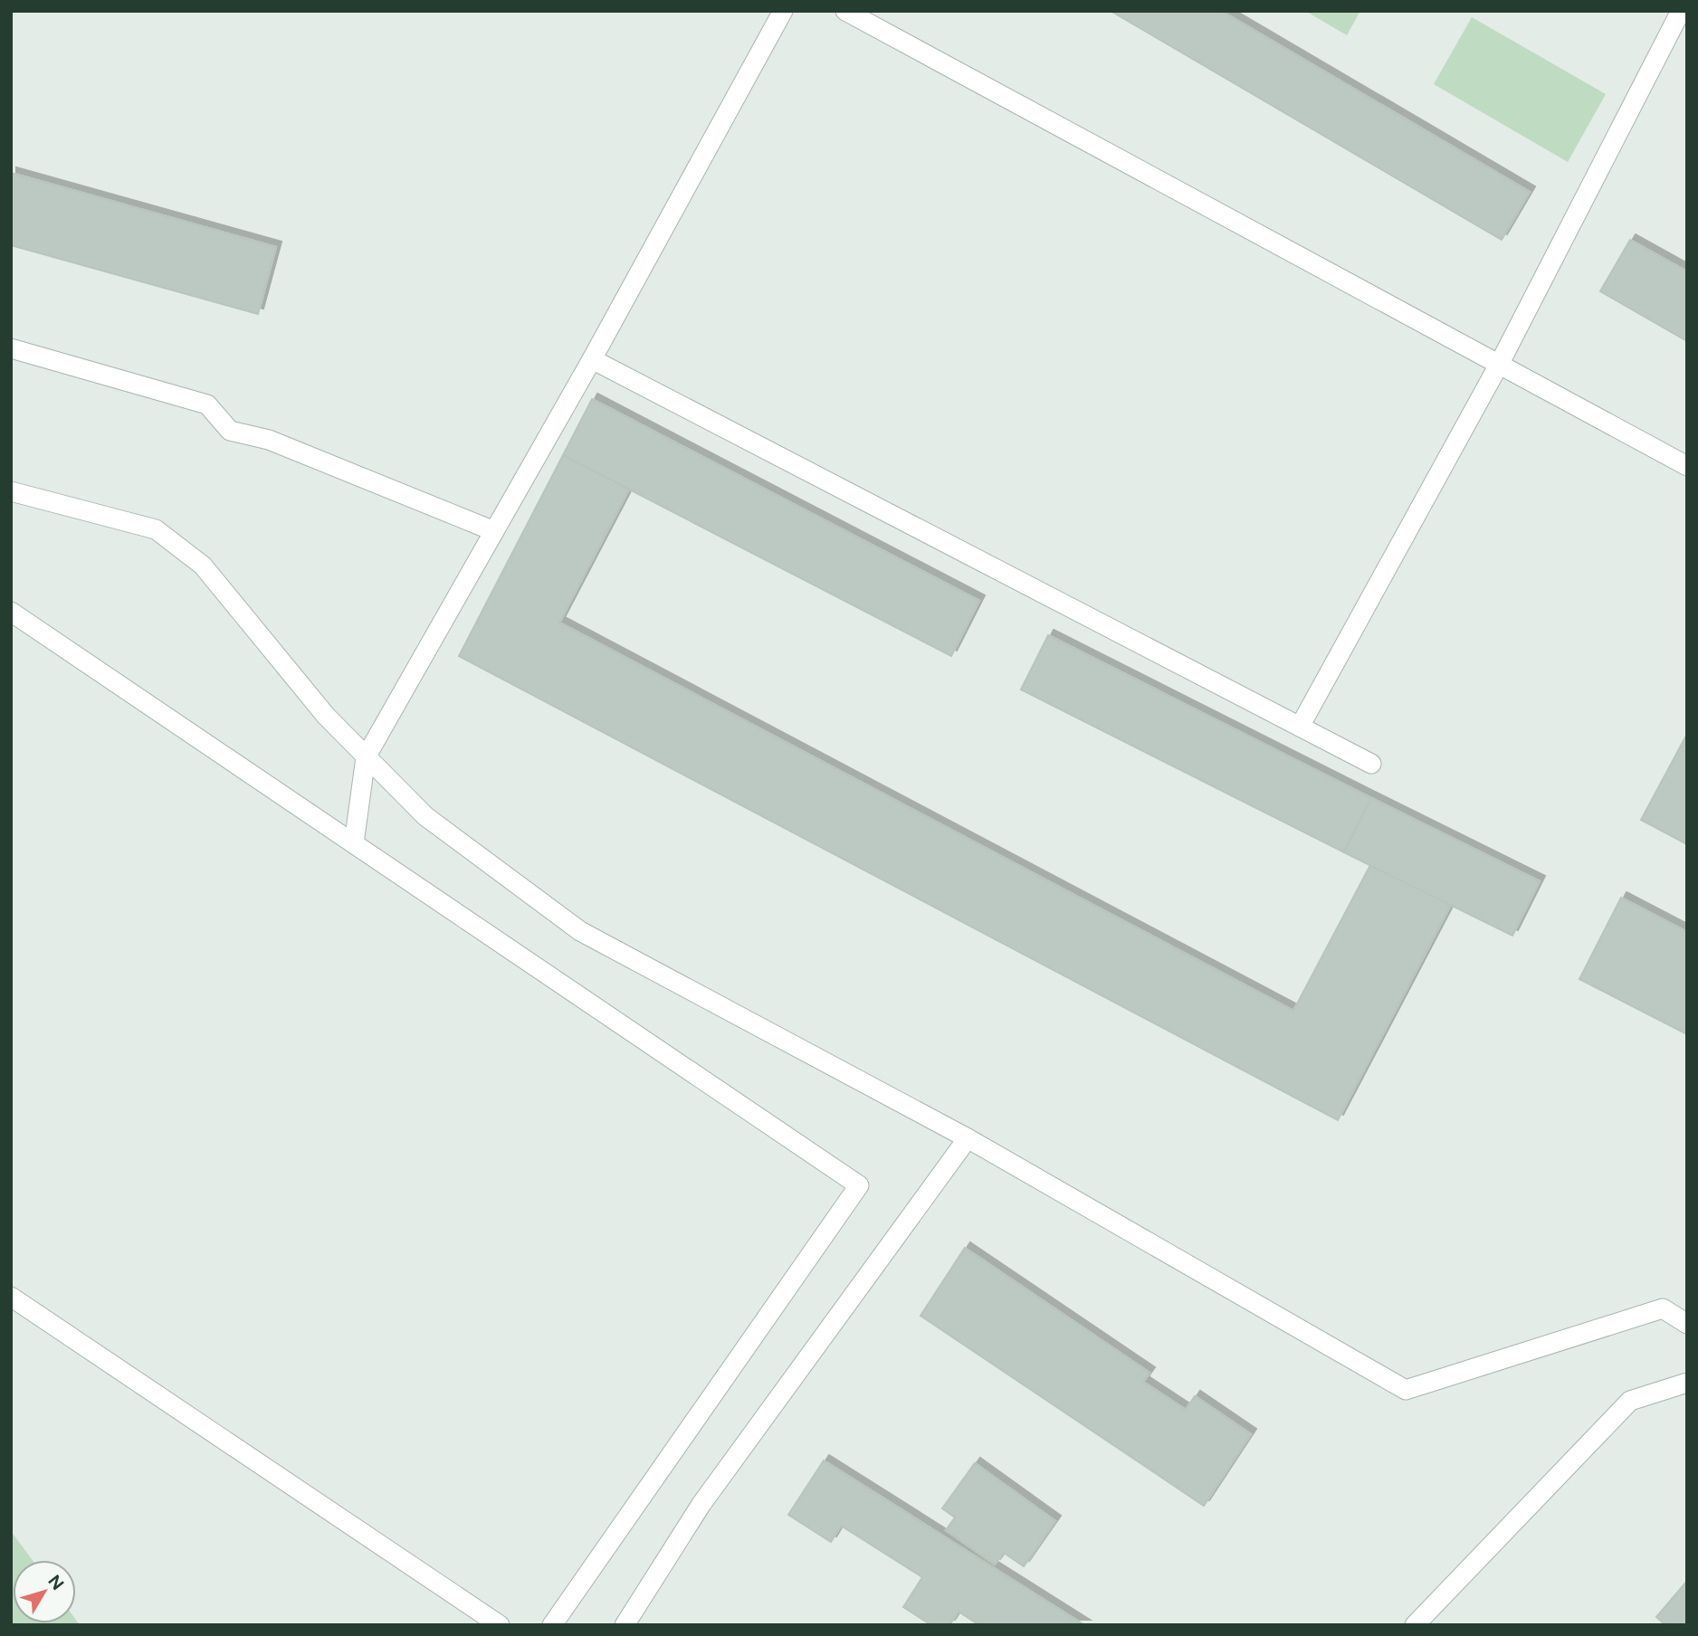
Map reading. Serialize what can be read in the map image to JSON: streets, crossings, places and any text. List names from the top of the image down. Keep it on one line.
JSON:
{"north":"top right"}
